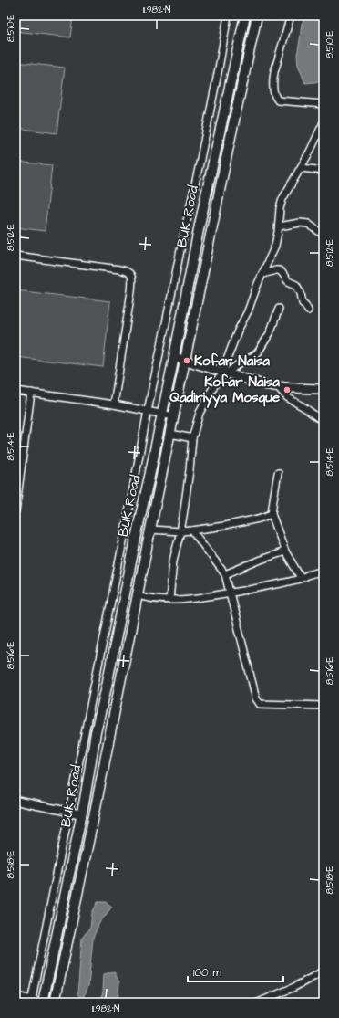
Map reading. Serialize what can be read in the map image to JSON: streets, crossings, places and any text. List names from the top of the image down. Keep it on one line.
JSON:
{"streets":{"main road":["BUK Road"]},"places":["Kofar Naisa","Kofar Naisa Qadiriyya Mosque"],"scale_bar":"100 m","coordinates":["11.982°N","8.510°E","8.512°E","8.514°E","8.516°E","8.518°E"]}
